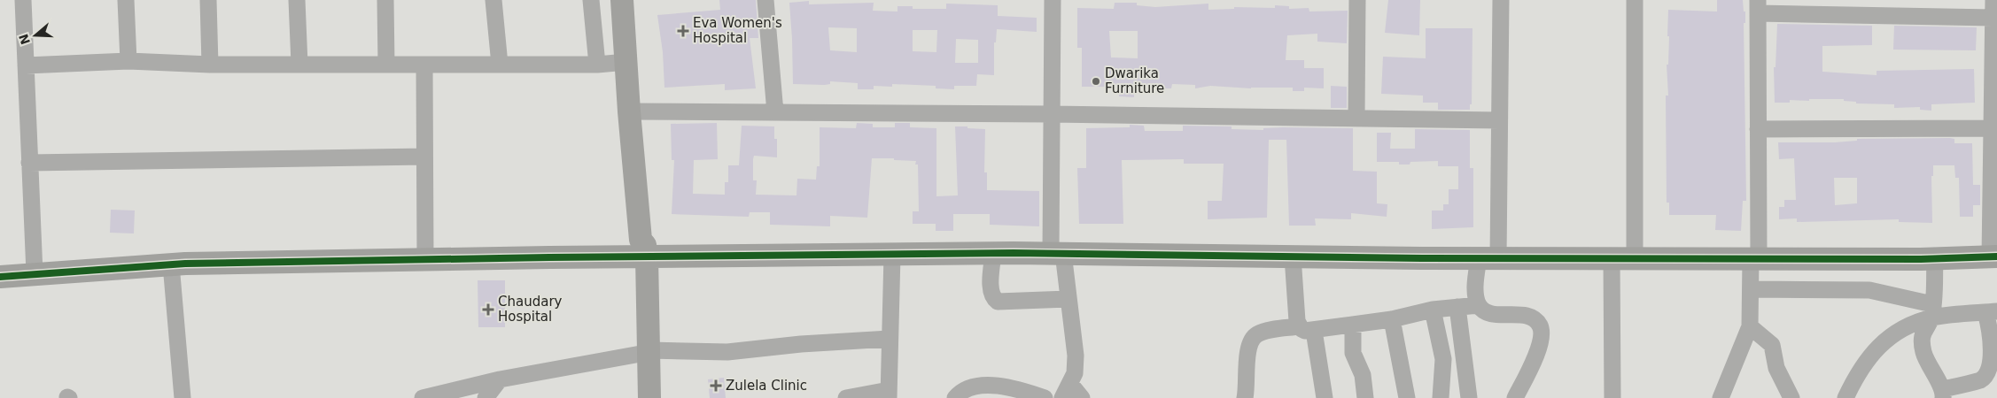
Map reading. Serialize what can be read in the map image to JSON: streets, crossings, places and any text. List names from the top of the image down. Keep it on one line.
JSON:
{"places":{"health":["Eva Women's Hospital","Chaudary Hospital","Zulela Clinic"],"other":["Dwarika Furniture"]},"north":"left"}
